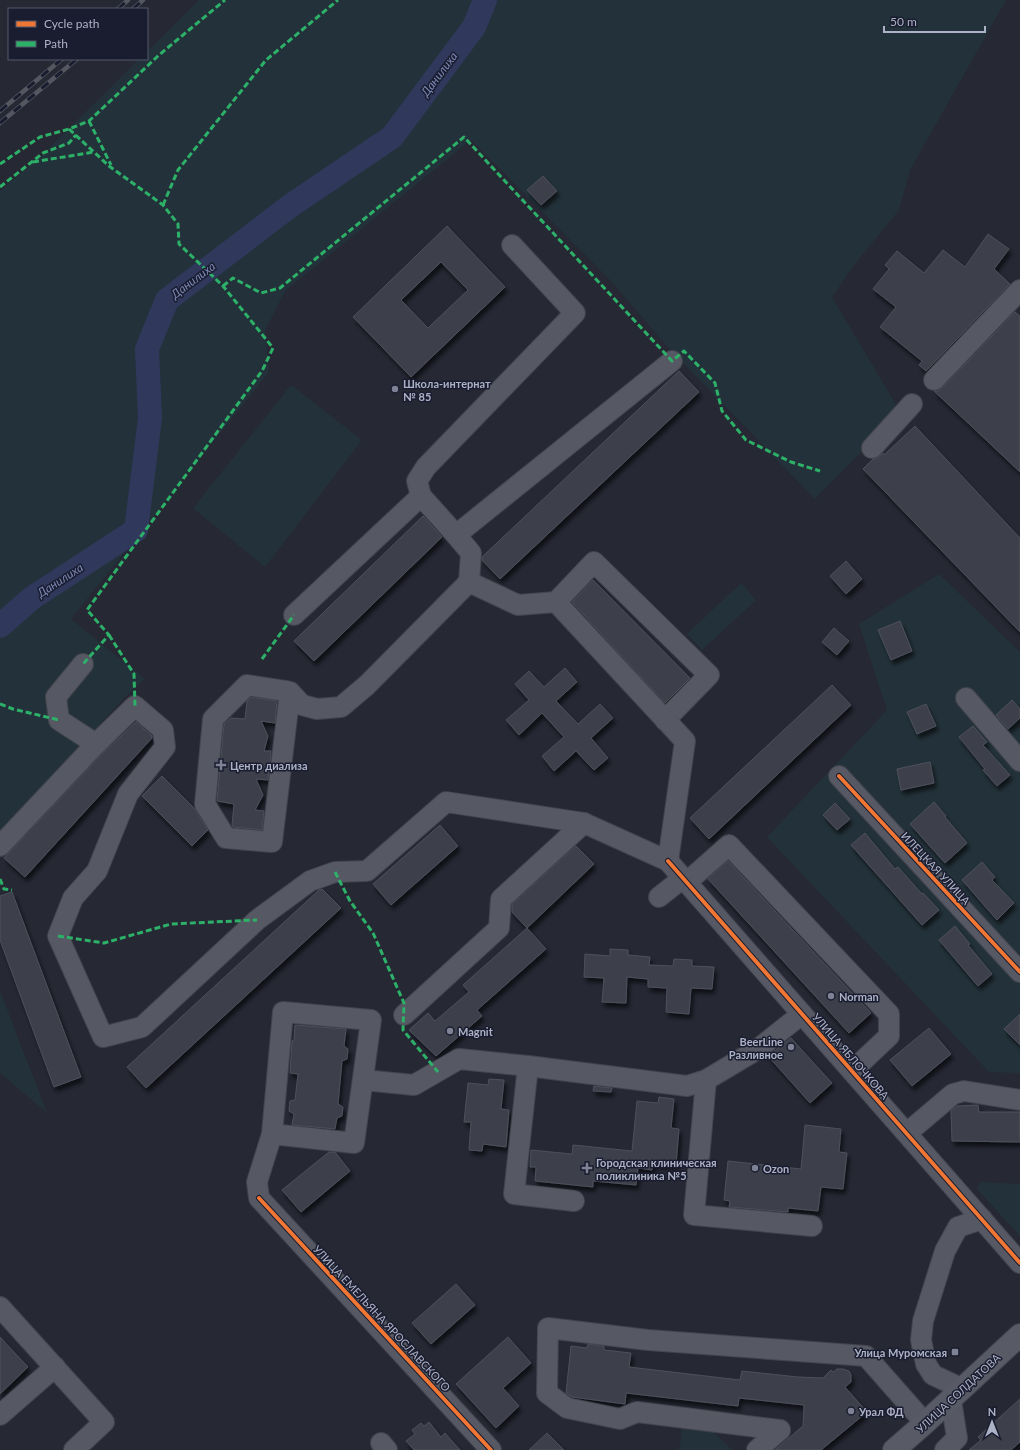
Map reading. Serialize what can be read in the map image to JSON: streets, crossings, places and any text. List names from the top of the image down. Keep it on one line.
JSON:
{"streets":{"main road":["УЛИЦА СОЛДАТОВА"],"street":["ИЛЕЦКАЯ УЛИЦА","УЛИЦА ЯБЛОЧКОВА","УЛИЦА ЕМЕЛЬЯНА ЯРОСЛАВСКОГО"]},"water":["Данилиха"],"places":{"other":["Школа-интернат № 85","Norman","Magnit","BeerLine Разливное","Ozon","Урал ФД"],"health":["Центр диализа","Городская клиническая поликлиника №5"],"transit":["Улица Муромская"]},"legend":["Cycle path","Path"],"scale_bar":"50 m","north":"top"}
